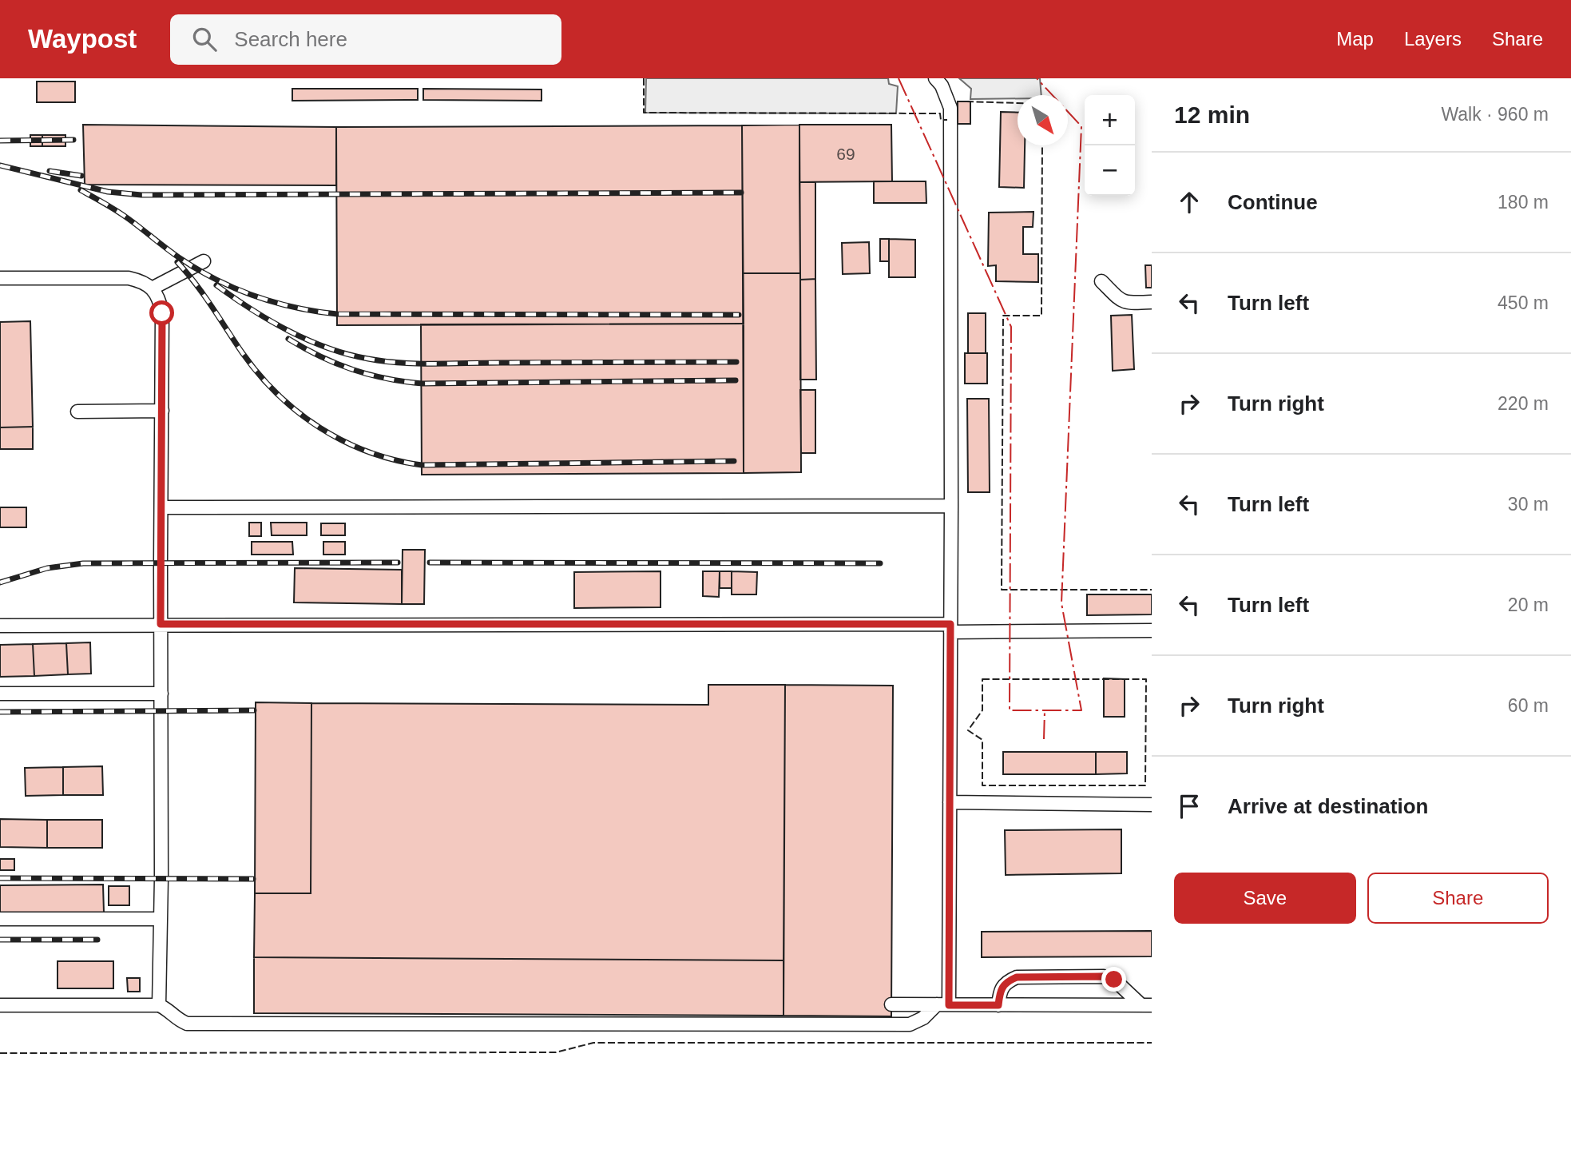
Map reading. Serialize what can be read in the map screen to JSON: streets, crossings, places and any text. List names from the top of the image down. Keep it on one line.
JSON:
{"house_numbers":["69"],"north":"bottom right","page":{"header":"Waypost","search":"Search here","nav":["Map","Layers","Share"],"heading":["12 min","Walk · 960 m"],"map_buttons":["+","−"],"list":[["Continue","180 m"],["Turn left","450 m"],["Turn right","220 m"],["Turn left","30 m"],["Turn left","20 m"],["Turn right","60 m"],"Arrive at destination"],"buttons":["Save","Share"]}}
